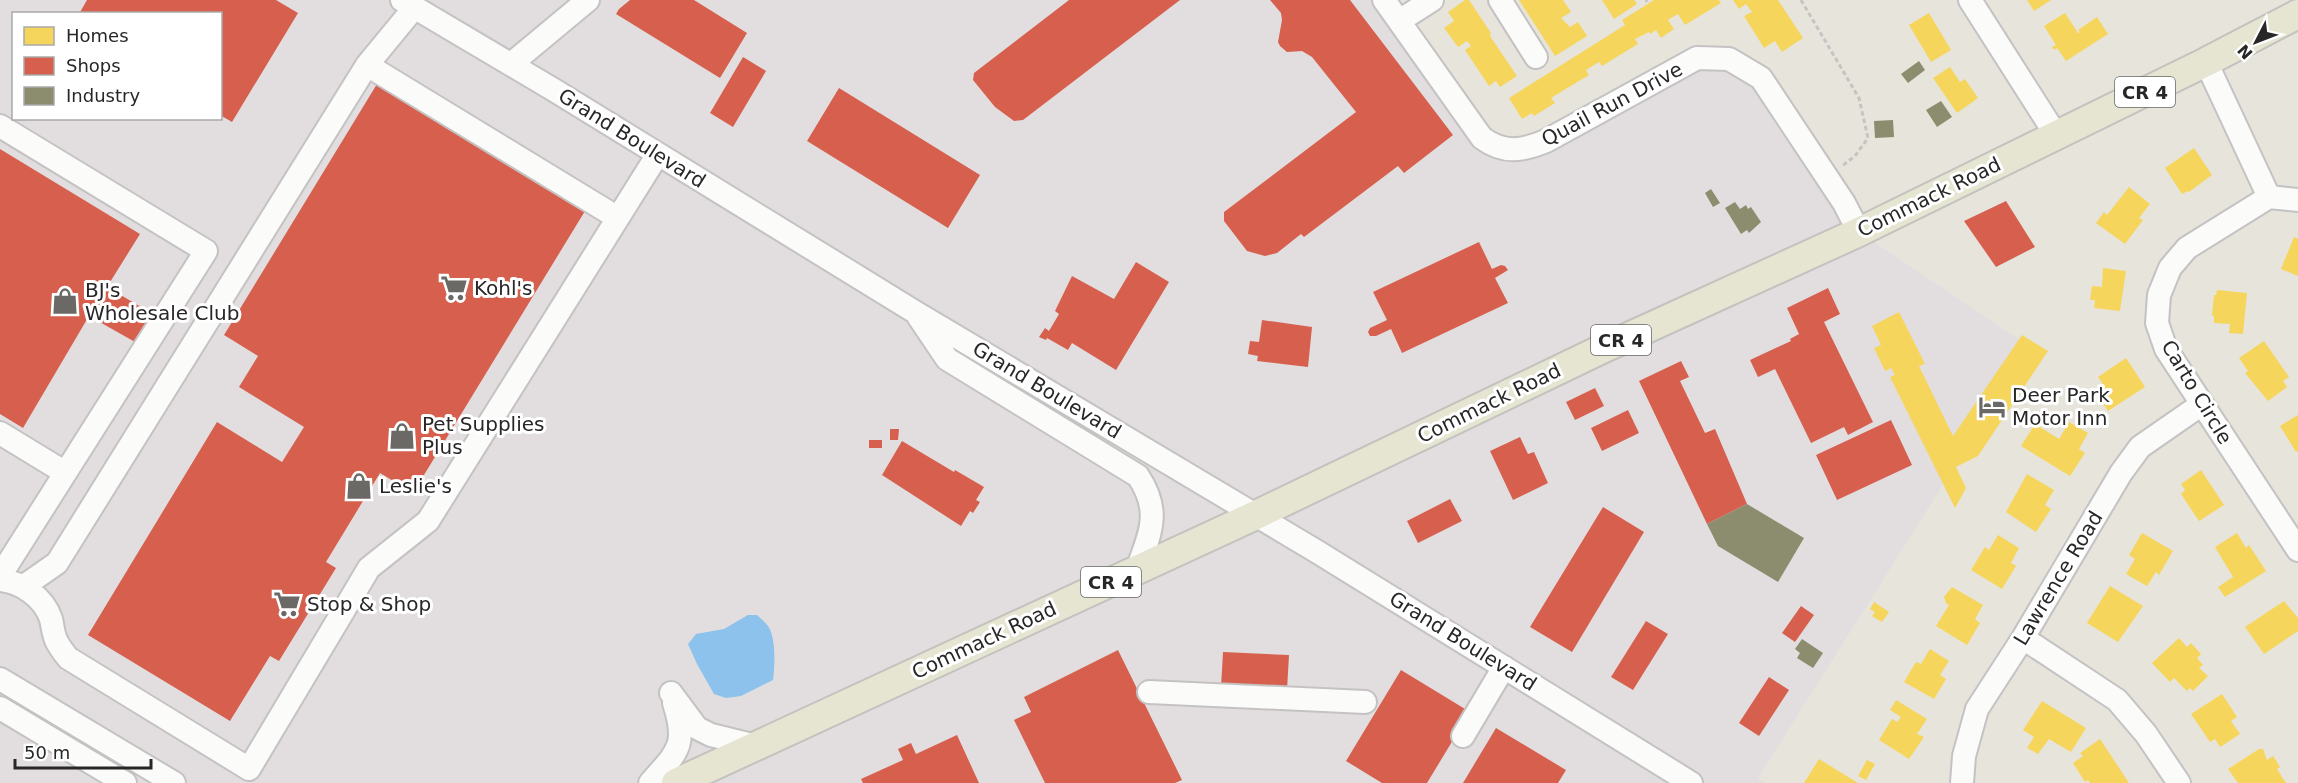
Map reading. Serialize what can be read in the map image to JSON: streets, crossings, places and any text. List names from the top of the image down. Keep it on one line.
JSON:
{"streets":{"main road":["CR 4","Commack Road"],"street":["Quail Run Drive","Grand Boulevard","Carto Circle","Lawrence Road"]},"crossings":[["Quail Run Drive","Commack Road"],["Grand Boulevard","Commack Road"],["Carto Circle","Lawrence Road"]],"places":{"supermarket":["Kohl's","Stop & Shop"],"shop":["BJ's Wholesale Club","Pet Supplies Plus","Leslie's"],"hotel":["Deer Park Motor Inn"]},"legend":["Homes","Shops","Industry"],"scale_bar":"50 m","north":"bottom left"}
